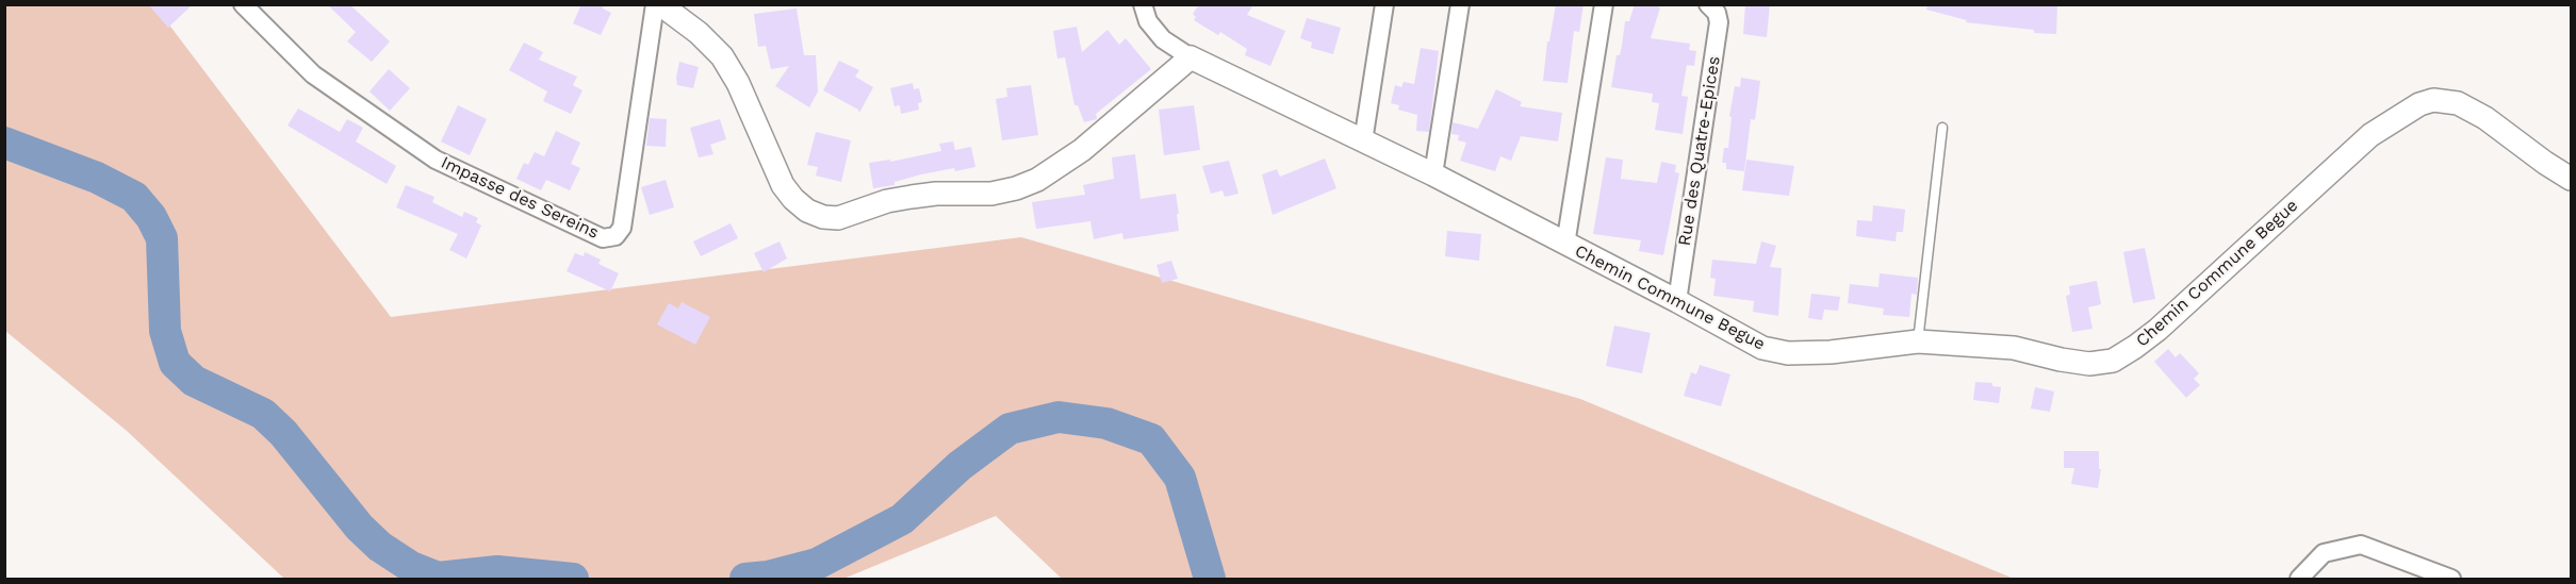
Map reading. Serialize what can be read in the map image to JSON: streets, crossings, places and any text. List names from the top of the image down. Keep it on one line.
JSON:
{"streets":{"street":["Rue des Quatre-Epices","Impasse des Sereins","Chemin Commune Begue"]},"crossings":[["Rue des Quatre-Epices","Chemin Commune Begue"]]}
